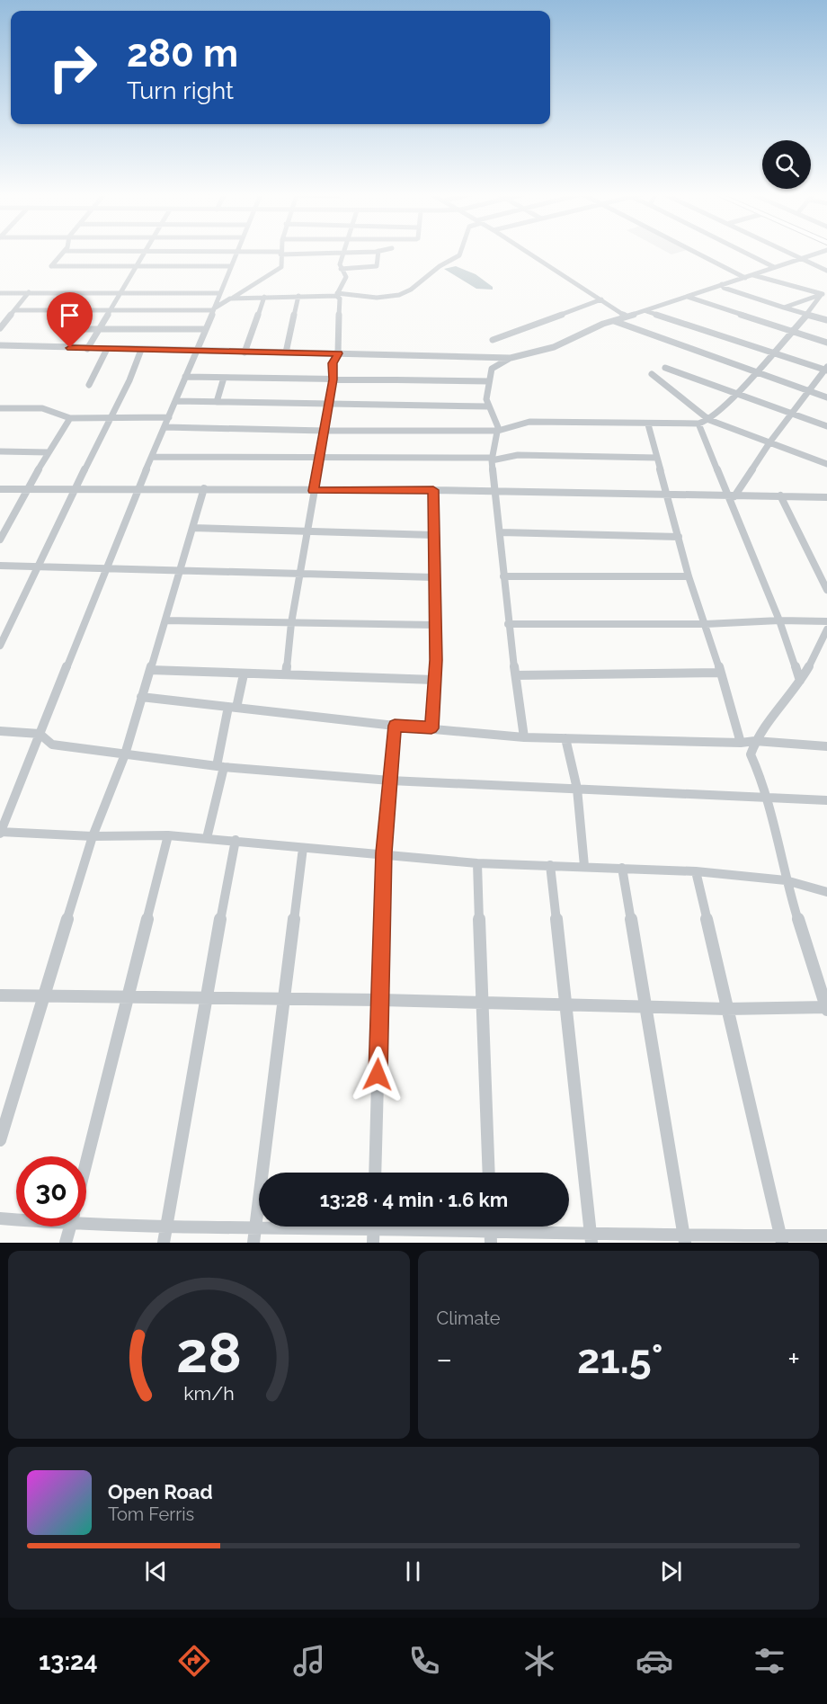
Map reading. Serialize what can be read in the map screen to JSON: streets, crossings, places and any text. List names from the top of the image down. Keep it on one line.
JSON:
{"page":{"turn":["280 m","Turn right"],"limit":"30","trip":"13:28 · 4 min · 1.6 km","tile":"Climate","heat":["−","21.5°","+"],"song":["Open Road","Tom Ferris"],"tabs":"13:24","gauge":["28","km/h"]}}
